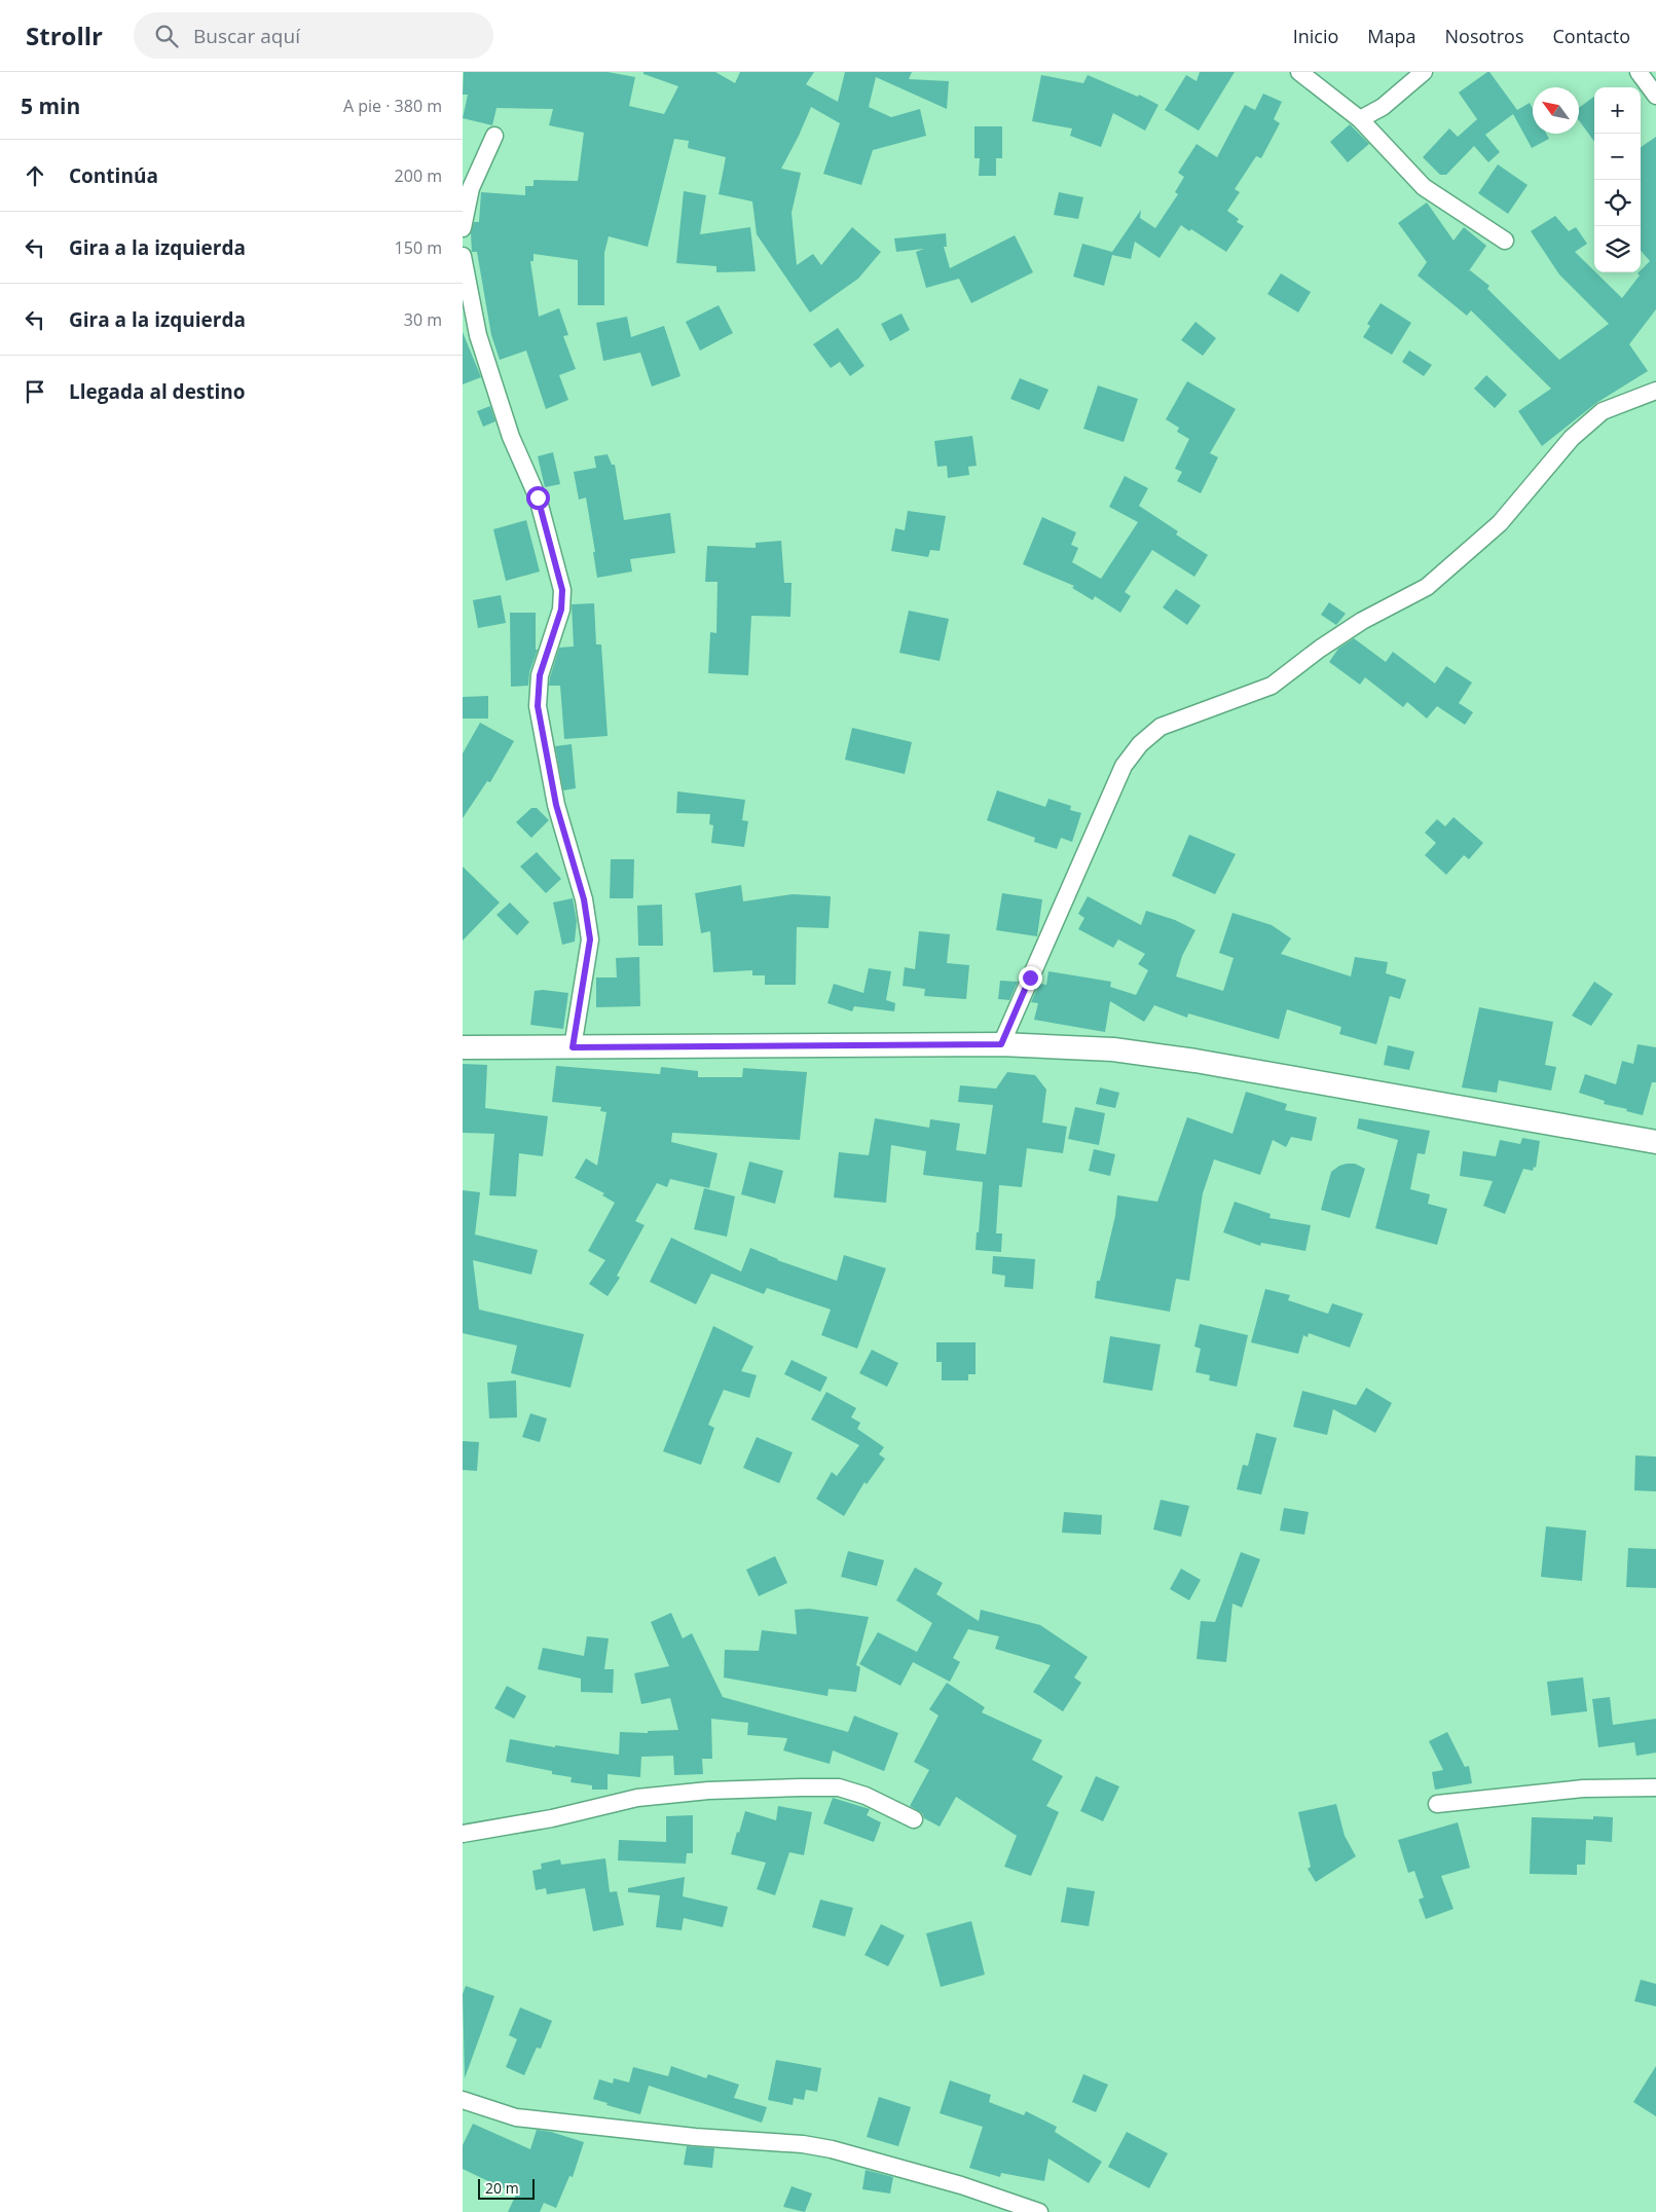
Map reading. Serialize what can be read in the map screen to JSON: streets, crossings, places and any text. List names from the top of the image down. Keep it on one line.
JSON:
{"scale_bar":"20 m","north":"top left","page":{"header":"Strollr","search":"Buscar aquí","nav":["Inicio","Mapa","Nosotros","Contacto"],"heading":["5 min","A pie · 380 m"],"map_buttons":["+","−"],"list":[["Continúa","200 m"],["Gira a la izquierda","150 m"],["Gira a la izquierda","30 m"],"Llegada al destino"],"scale":"20 m"}}
